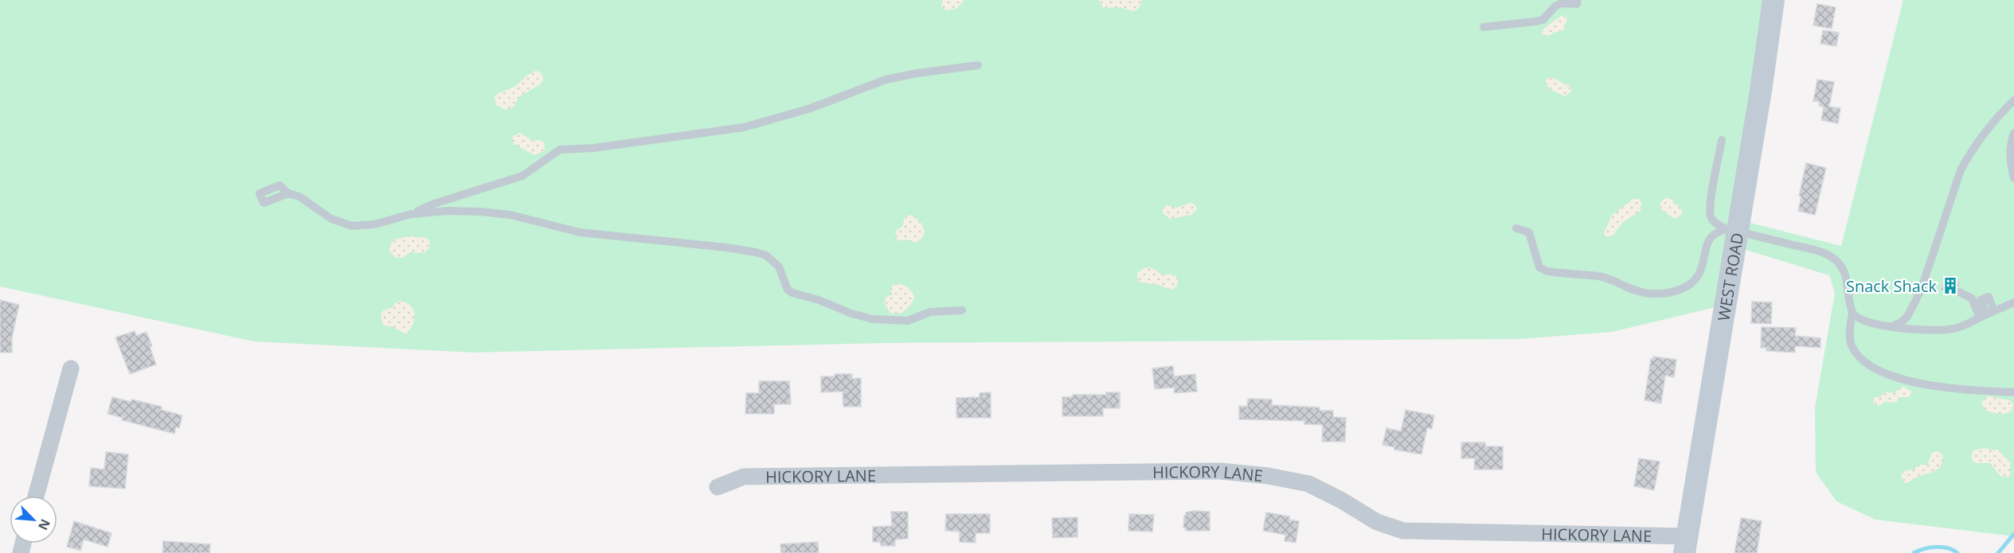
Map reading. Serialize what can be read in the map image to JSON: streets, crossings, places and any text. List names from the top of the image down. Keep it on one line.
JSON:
{"streets":{"street":["WEST ROAD","HICKORY LANE"]},"crossings":[["WEST ROAD","HICKORY LANE"]],"places":{"building":["Snack Shack"]},"north":"bottom right"}
